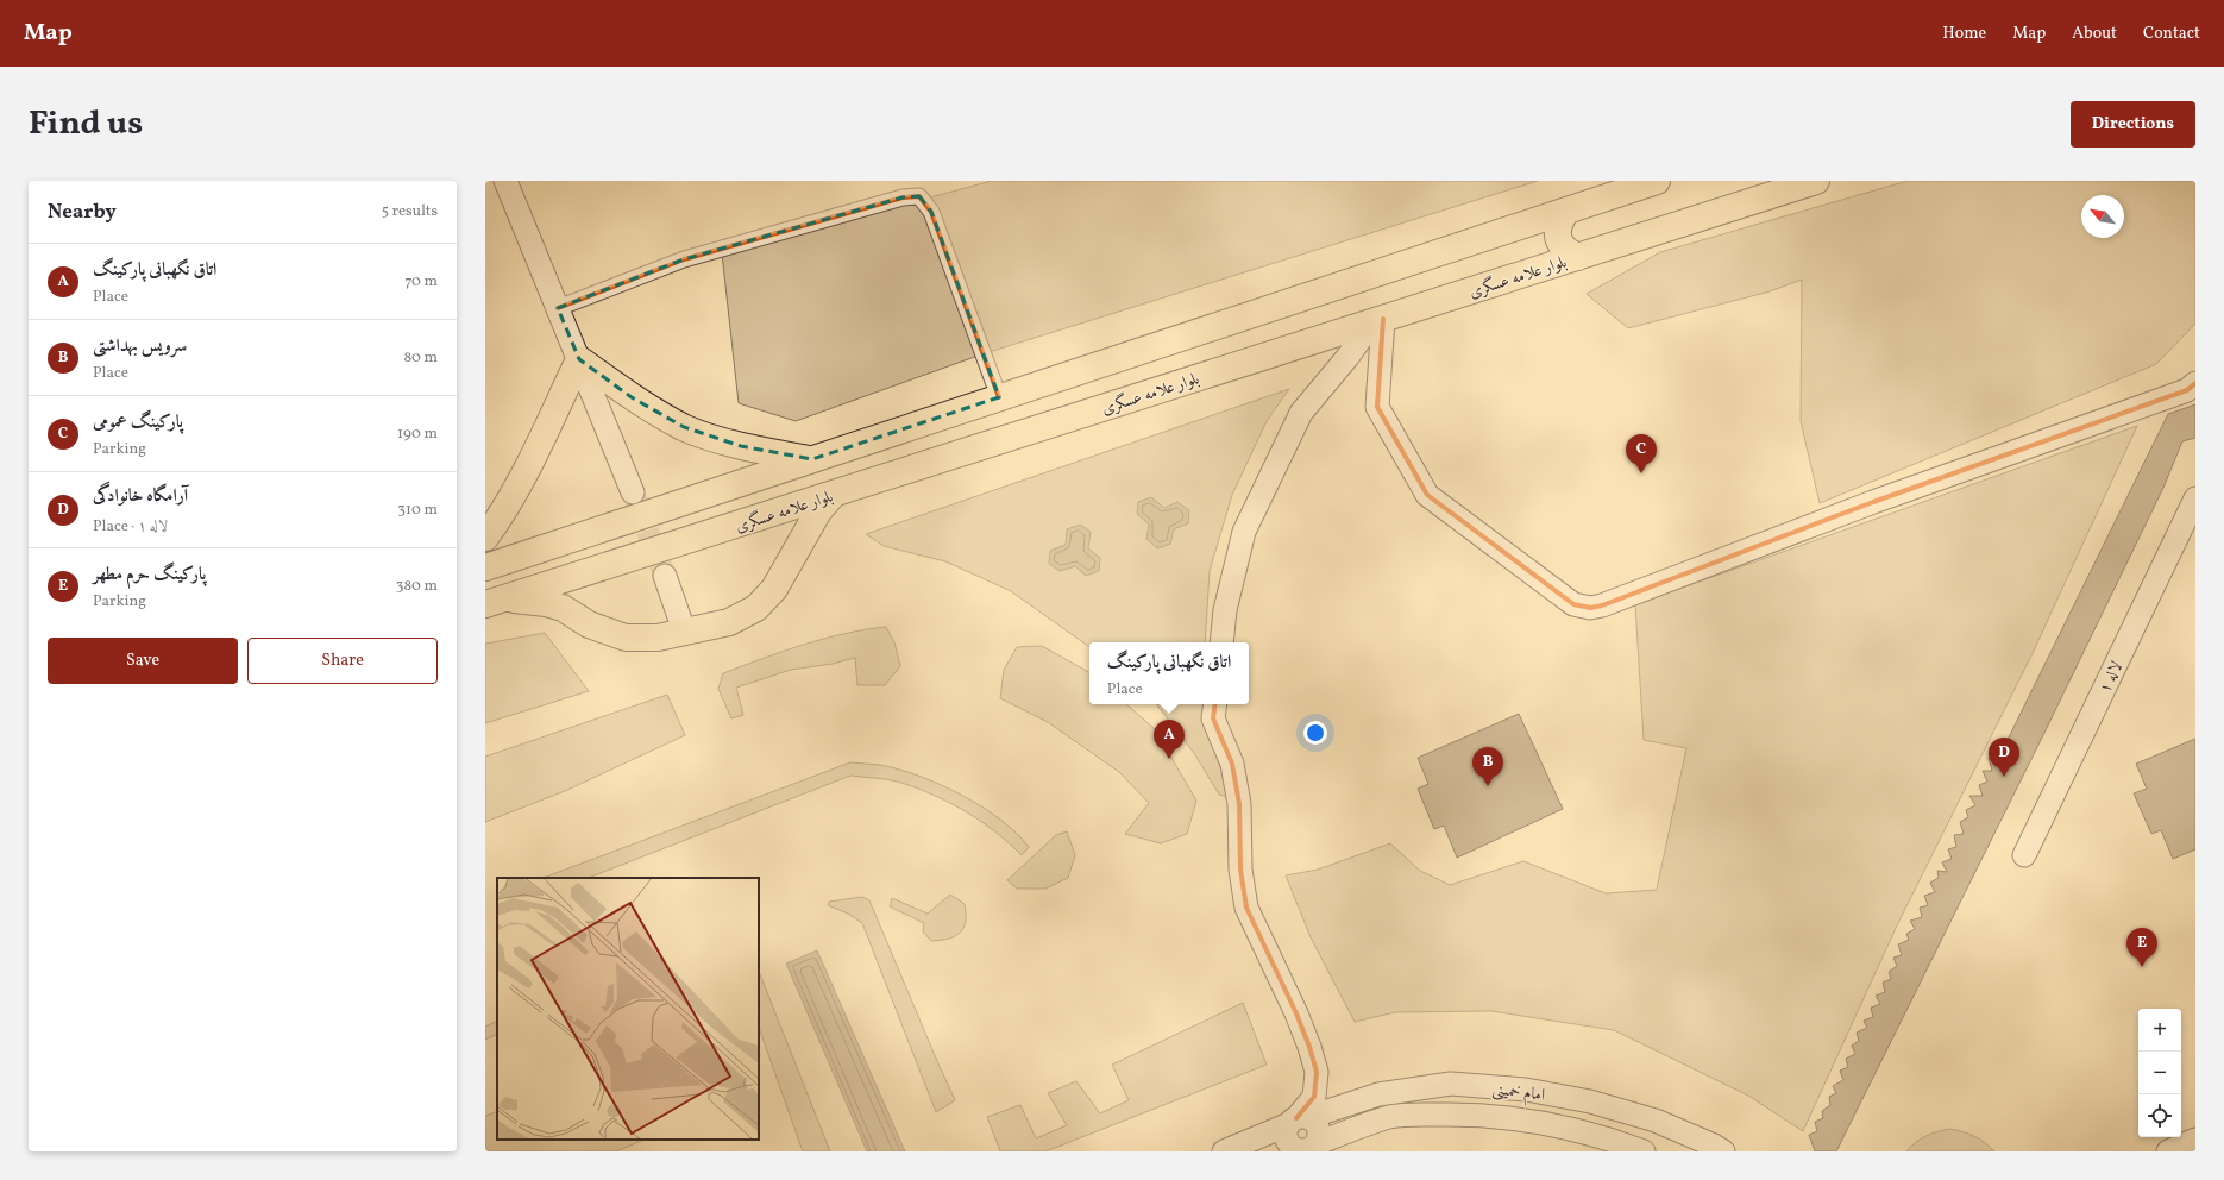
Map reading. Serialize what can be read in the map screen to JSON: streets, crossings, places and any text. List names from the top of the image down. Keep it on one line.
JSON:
{"streets":{"highway":["بلوار علامه عسگری"],"street":["لاله ۱","امام خمینی"]},"north":"top left","page":{"header":"Map","nav":["Home","Map","About","Contact"],"title":"Find us","buttons":["Directions",["Save","Share"]],"heading":["Nearby","5 results"],"list":[{"mark":"A","name":"اتاق نگهبانی پارکینگ","note":"Place","value":"70 m"},{"mark":"B","name":"سرویس بهداشتی","note":"Place","value":"80 m"},{"mark":"C","name":"پارکینگ عمومی","note":"Parking","value":"190 m"},{"mark":"D","name":"آرامگاه خانوادگی","note":"Place · لاله ۱","value":"310 m"},{"mark":"E","name":"پارکینگ حرم مطهر","note":"Parking","value":"380 m"}],"pins":["C","A","D","B","E"],"popup":["اتاق نگهبانی پارکینگ","Place"],"map_buttons":["+","−"]}}
